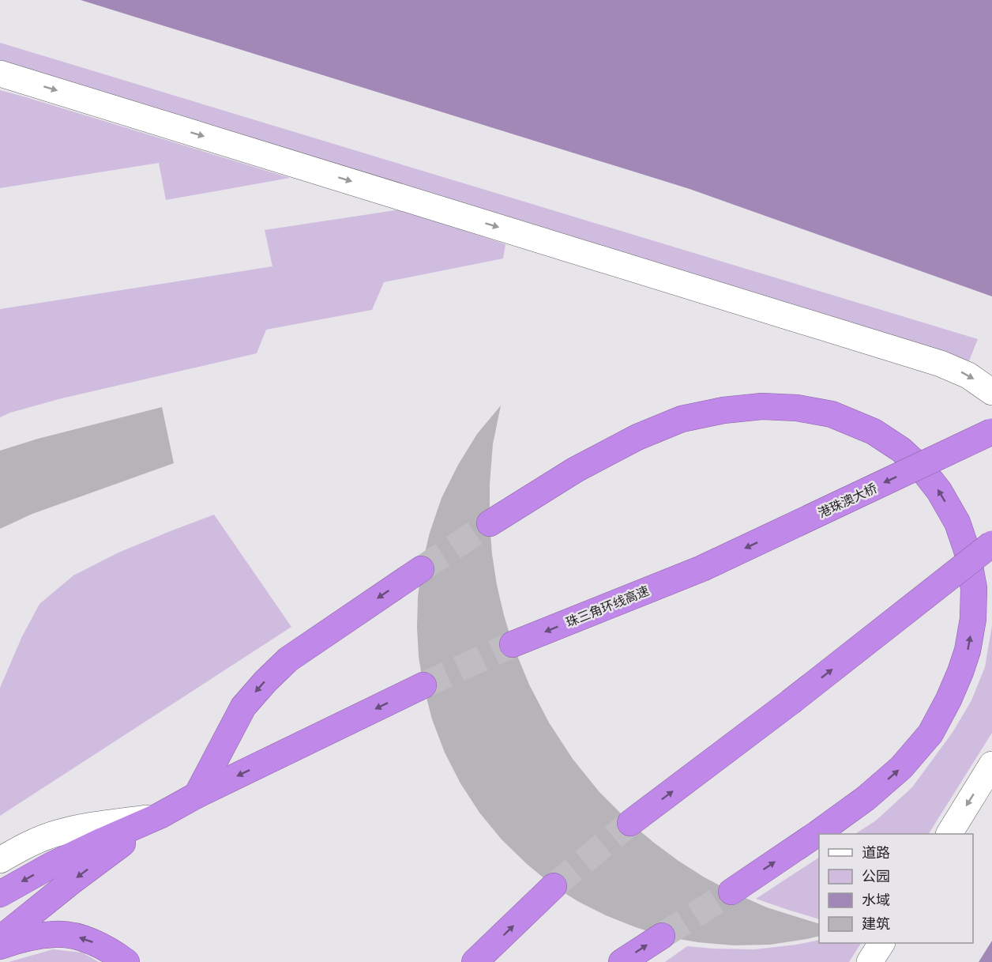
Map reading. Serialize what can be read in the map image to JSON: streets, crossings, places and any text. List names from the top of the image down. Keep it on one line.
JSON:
{"streets":{"highway":["港珠澳大桥","珠三角环线高速"]},"crossings":[["港珠澳大桥","珠三角环线高速"]],"legend":["道路","公园","水域","建筑"]}
